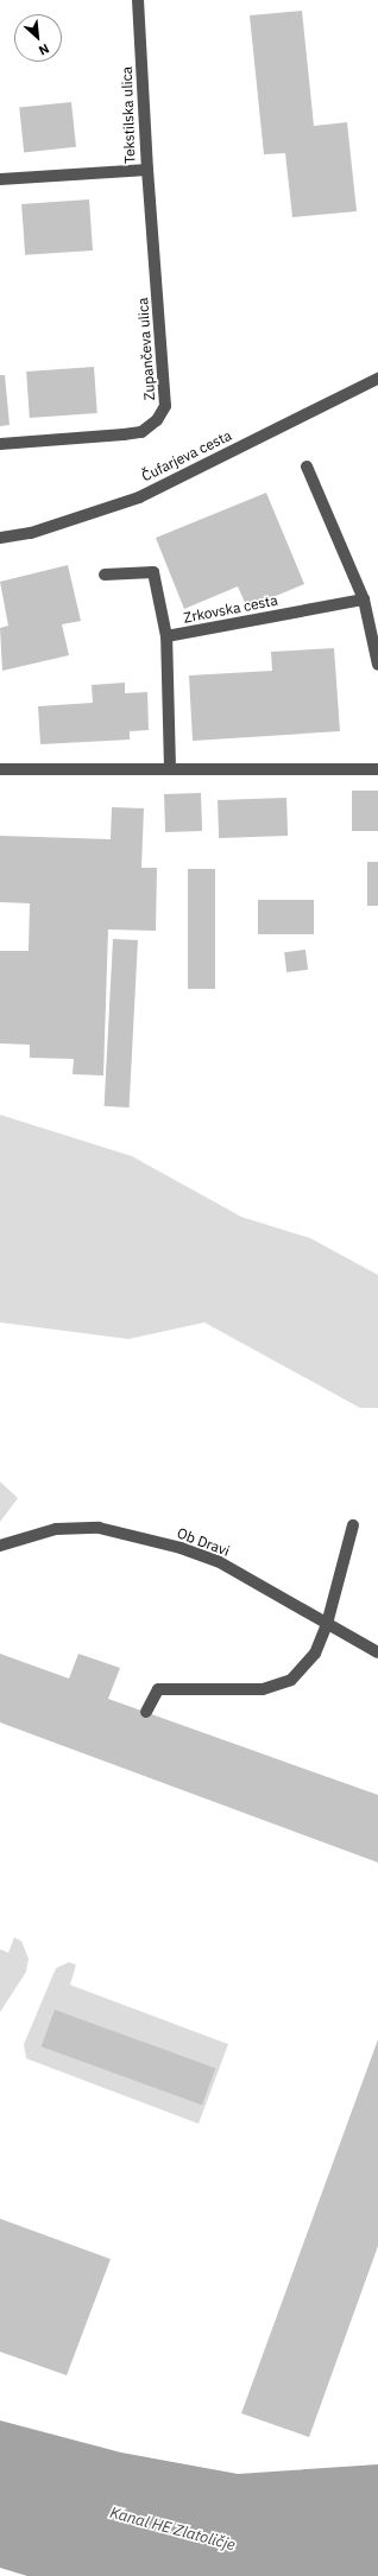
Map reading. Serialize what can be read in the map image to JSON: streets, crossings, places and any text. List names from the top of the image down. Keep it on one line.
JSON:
{"streets":{"street":["Tekstilska ulica","Zupančeva ulica","Čufarjeva cesta","Zrkovska cesta","Ob Dravi"]},"crossings":[["Tekstilska ulica","Zupančeva ulica"]],"water":["Kanal HE Zlatoličje"],"north":"bottom right"}
